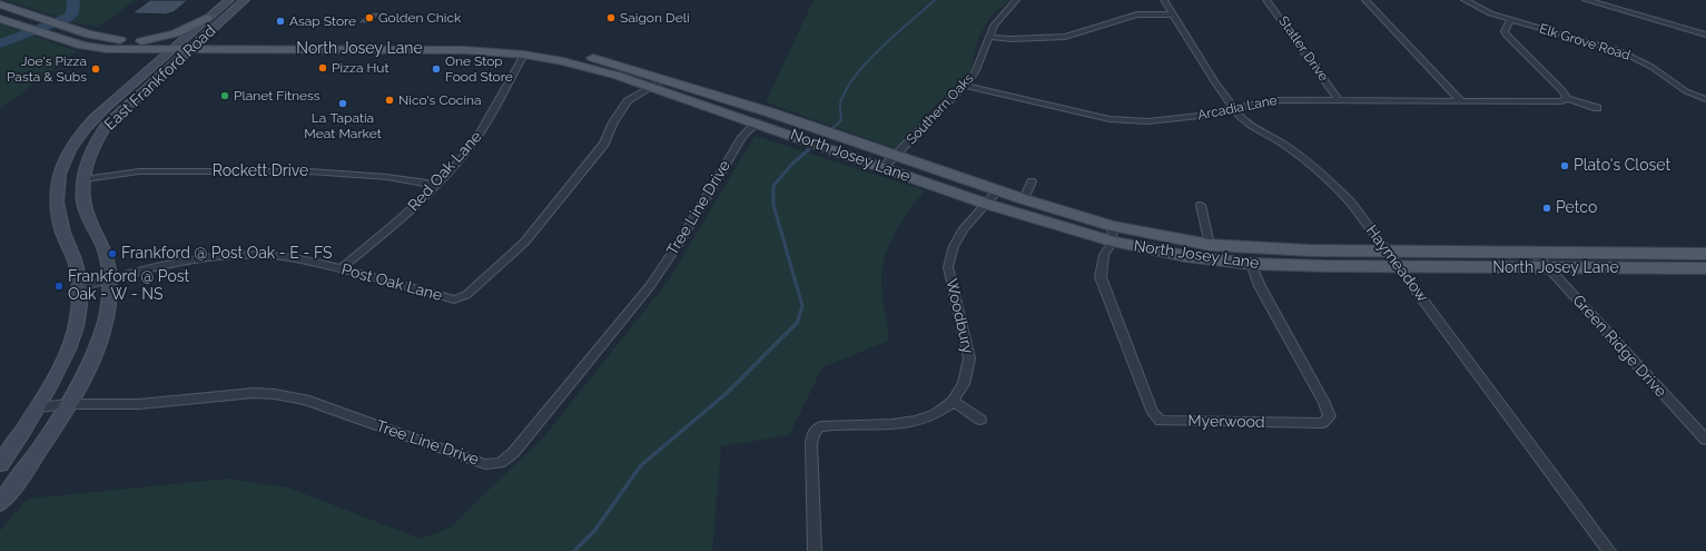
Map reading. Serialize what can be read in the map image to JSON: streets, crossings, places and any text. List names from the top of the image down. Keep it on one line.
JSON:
{"streets":{"main road":["North Josey Lane","East Frankford Road"],"street":["Elk Grove Road","Statler Drive","Arcadia Lane","Southern Oaks","Rockett Drive","Red Oak Lane","Tree Line Drive","Haymeadow","Post Oak Lane","Woodbury","Green Ridge Drive","Myerwood"]},"crossings":[["North Josey Lane","East Frankford Road"],["North Josey Lane","Southern Oaks"],["North Josey Lane","Red Oak Lane"],["North Josey Lane","Tree Line Drive"],["North Josey Lane","Haymeadow"],["North Josey Lane","Post Oak Lane"],["North Josey Lane","Woodbury"],["North Josey Lane","Green Ridge Drive"],["North Josey Lane","Myerwood"],["Statler Drive","Arcadia Lane"],["East Frankford Road","Rockett Drive"],["East Frankford Road","Tree Line Drive"],["East Frankford Road","Post Oak Lane"],["Arcadia Lane","Southern Oaks"],["Arcadia Lane","Haymeadow"],["Rockett Drive","Red Oak Lane"],["Red Oak Lane","Post Oak Lane"]],"places":["Golden Chick","Saigon Deli","Asap Store","Pizza Hut","Joe's Pizza Pasta & Subs","One Stop Food Store","Planet Fitness","Nico's Cocina","La Tapatia Meat Market","Plato's Closet","Petco","Frankford @ Post Oak - E - FS","Frankford @ Post Oak - W - NS"]}
